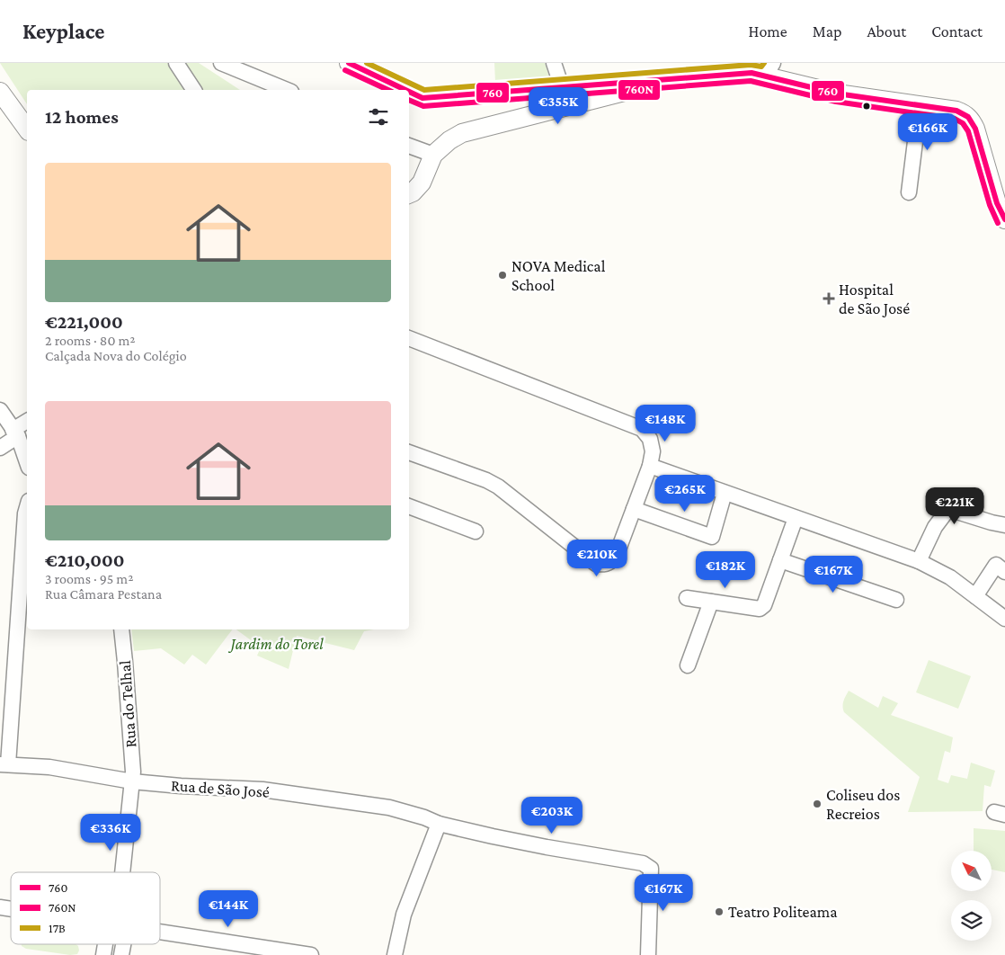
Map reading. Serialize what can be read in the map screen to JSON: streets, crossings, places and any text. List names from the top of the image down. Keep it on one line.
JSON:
{"streets":{"street":["Rua do Telhal","Rua de São José"]},"crossings":[["Rua do Telhal","Rua de São José"]],"parks":["Jardim do Torel"],"places":{"other":["NOVA Medical School","Coliseu dos Recreios","Teatro Politeama"],"health":["Hospital de São José"]},"lines":["transit line 760","transit line 17B","transit line 760N"],"legend":["760","760N","17B"],"north":"top left","page":{"header":"Keyplace","nav":["Home","Map","About","Contact"],"price":["€355K","€166K","€148K","€265K","€221K","€210K","€182K","€167K","€203K","€336K","€167K","€144K"],"heading":"12 homes","list":[{"name":"€221,000","note":"2 rooms · 80 m² · Calçada Nova do Colégio"},{"name":"€210,000","note":"3 rooms · 95 m² · Rua Câmara Pestana"}]}}
